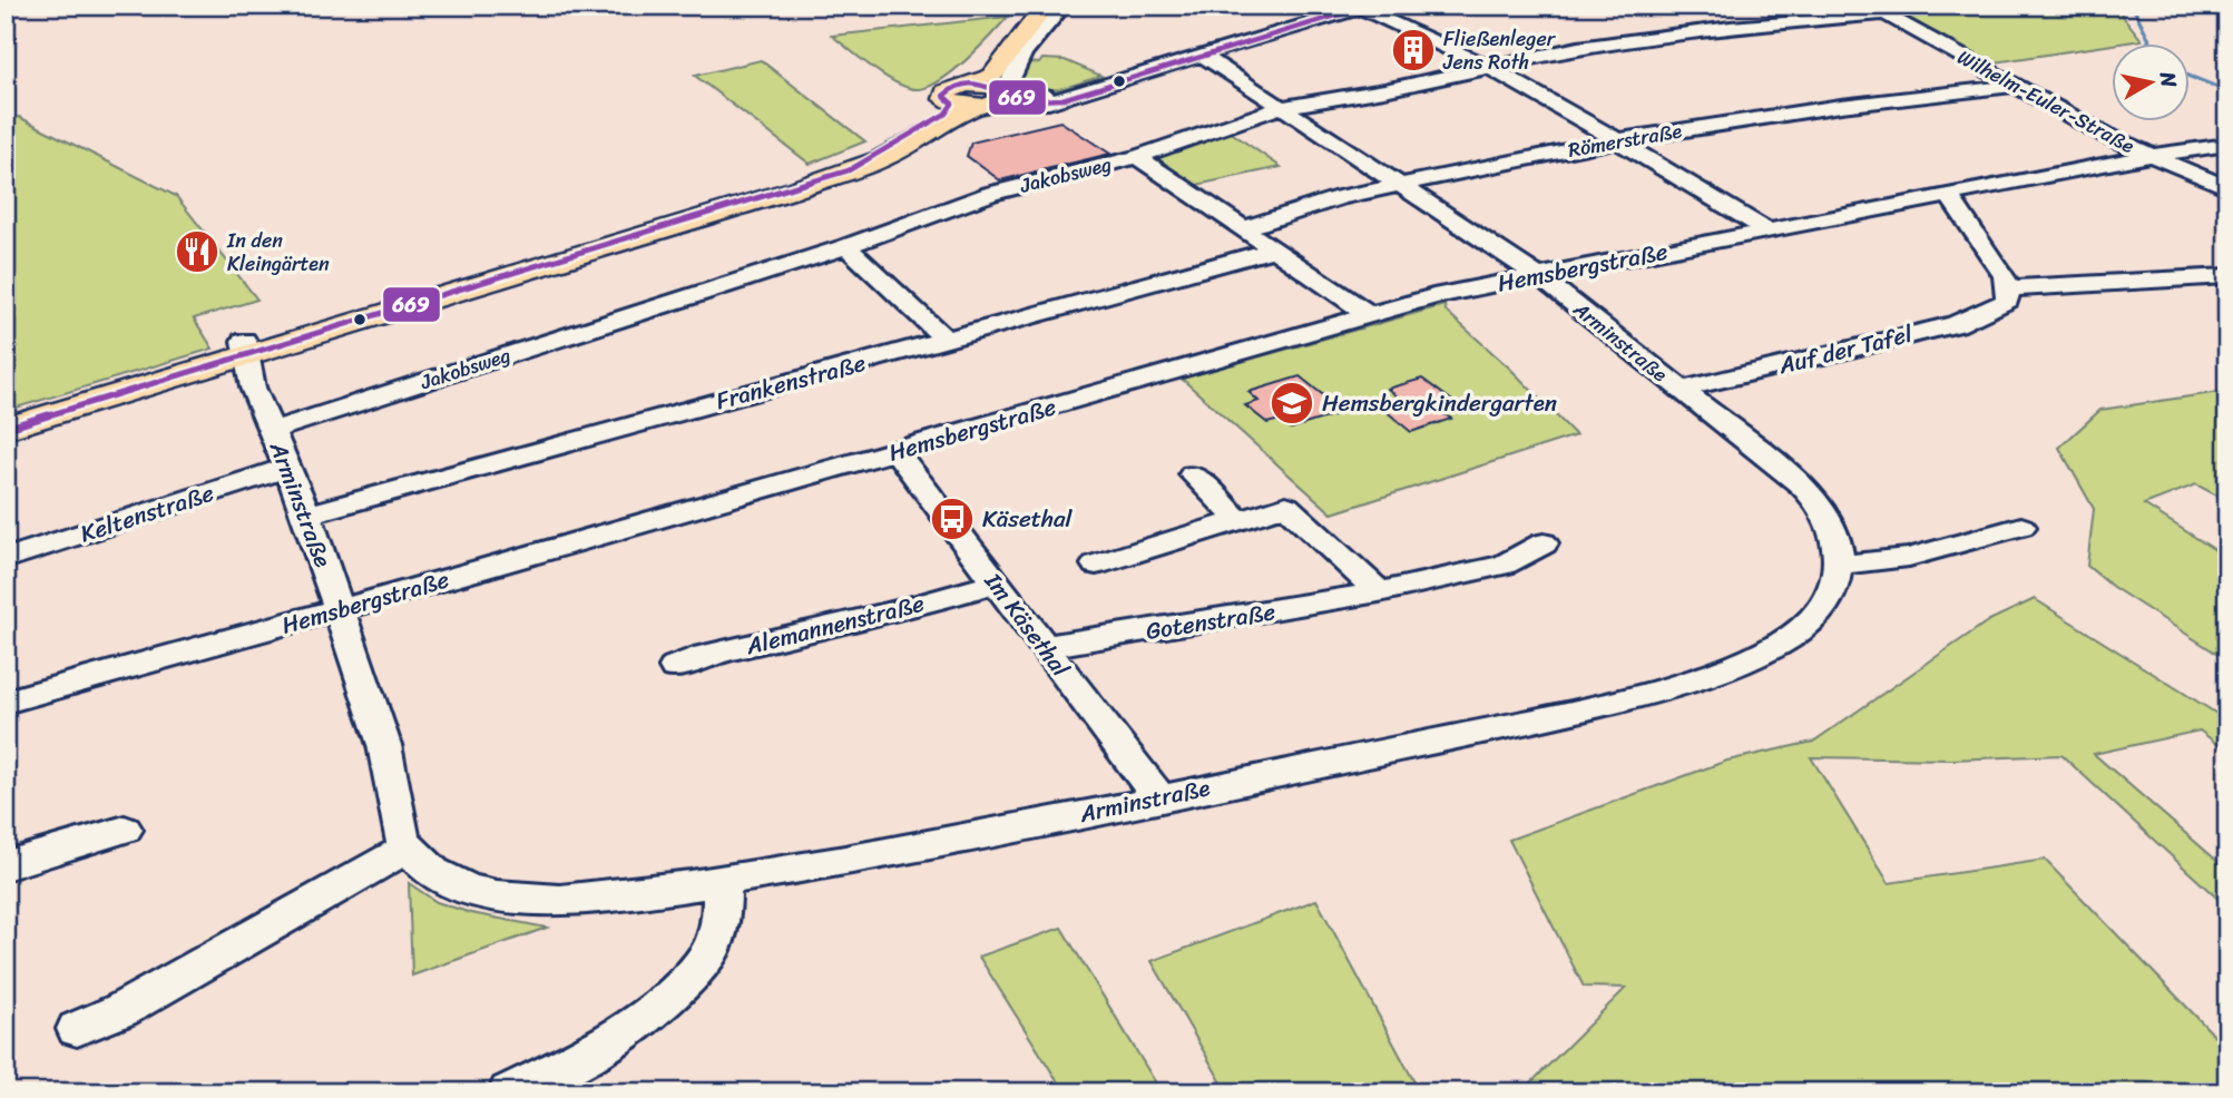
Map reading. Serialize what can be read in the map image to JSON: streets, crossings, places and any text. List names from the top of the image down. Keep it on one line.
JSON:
{"streets":{"street":["Wilhelm-Euler-Straße","Römerstraße","Jakobsweg","Hemsbergstraße","Arminstraße","Auf der Tafel","Frankenstraße","Keltenstraße","Gotenstraße","Alemannenstraße","Im Käsethal"]},"crossings":[["Wilhelm-Euler-Straße","Römerstraße"],["Wilhelm-Euler-Straße","Jakobsweg"],["Wilhelm-Euler-Straße","Hemsbergstraße"],["Römerstraße","Arminstraße"],["Jakobsweg","Arminstraße"],["Hemsbergstraße","Arminstraße"],["Hemsbergstraße","Im Käsethal"],["Arminstraße","Auf der Tafel"],["Arminstraße","Frankenstraße"],["Arminstraße","Keltenstraße"],["Arminstraße","Im Käsethal"],["Gotenstraße","Im Käsethal"],["Alemannenstraße","Im Käsethal"]],"places":{"building":["Fließenleger Jens Roth"],"restaurant":["In den Kleingärten"],"school or university":["Hemsbergkindergarten"],"bus stop":["Käsethal"]},"lines":["transit line 669"],"north":"right"}
